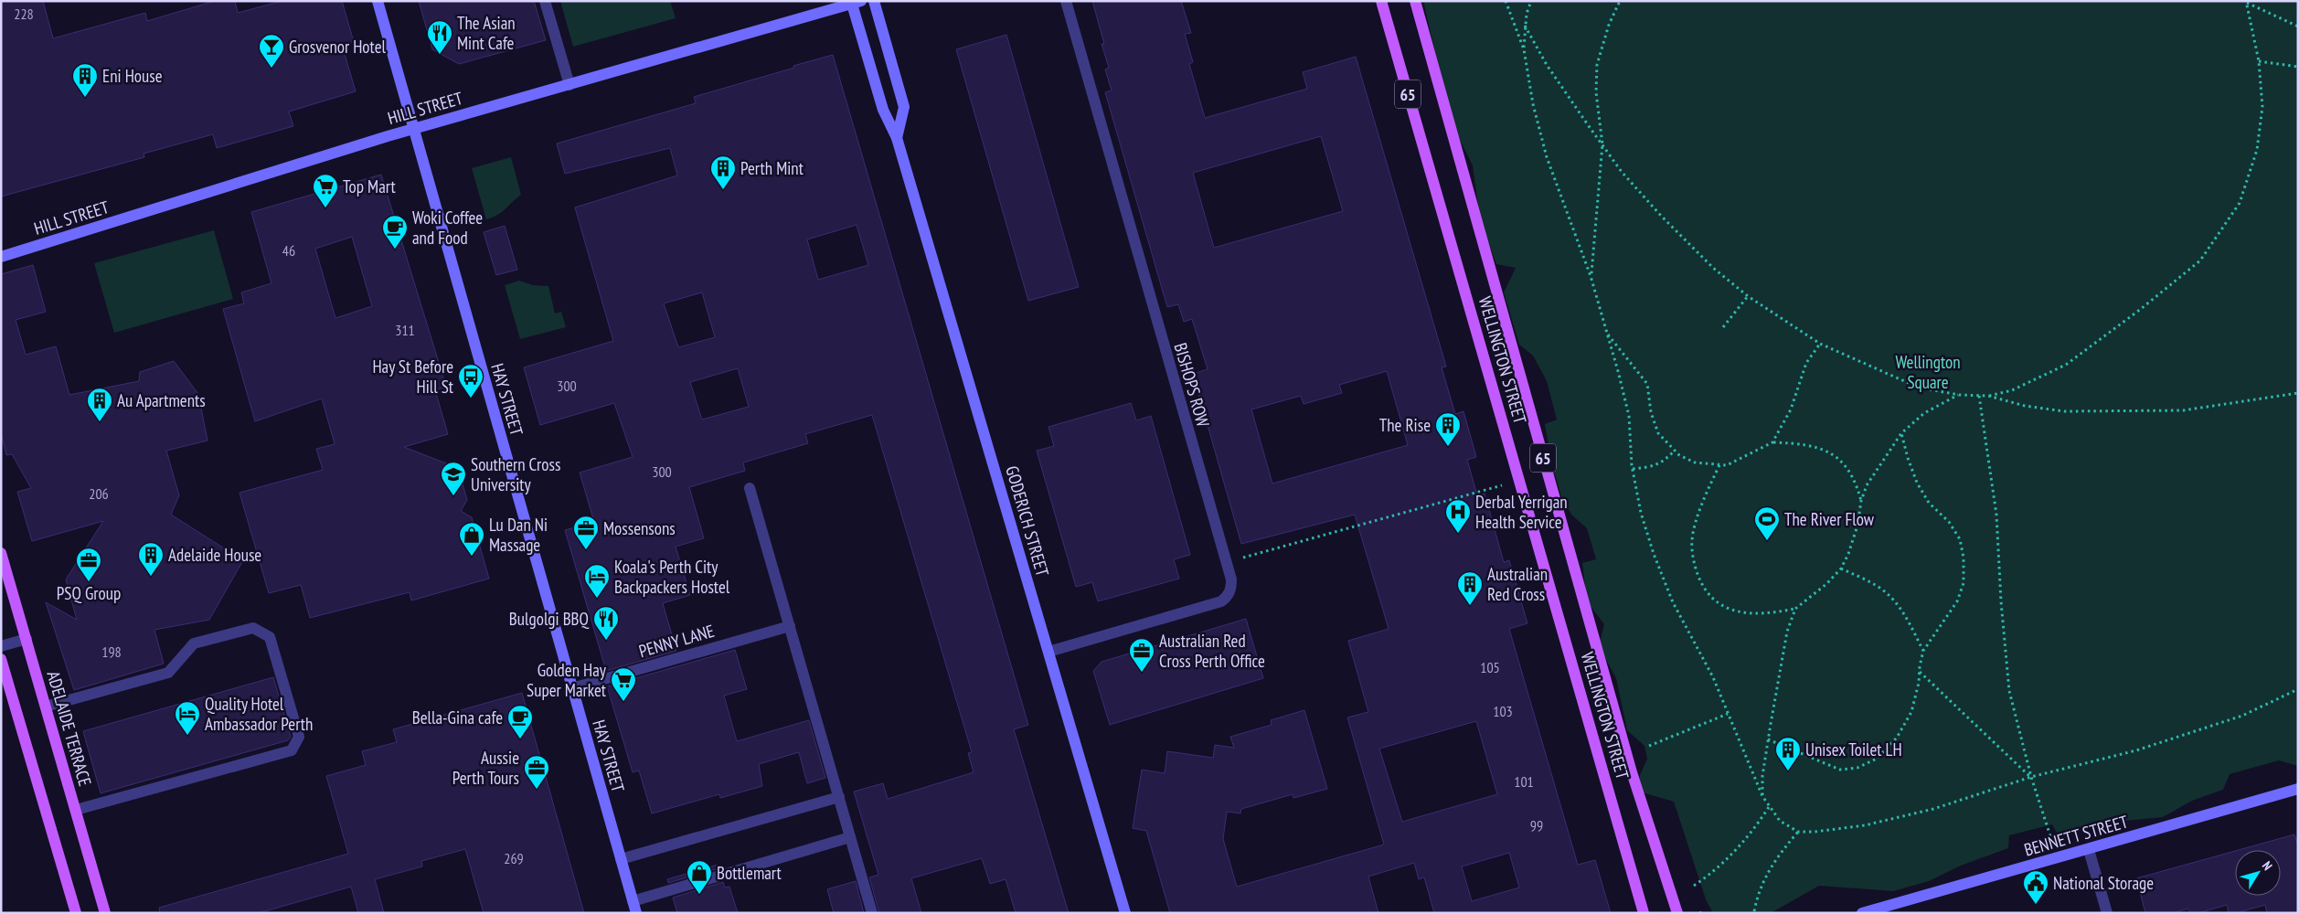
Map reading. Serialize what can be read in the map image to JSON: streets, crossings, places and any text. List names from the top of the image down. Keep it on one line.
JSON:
{"streets":{"main road":["65","HILL STREET","WELLINGTON STREET","HAY STREET","GODERICH STREET","ADELAIDE TERRACE","BENNETT STREET"],"street":["BISHOPS ROW","PENNY LANE"]},"crossings":[["HILL STREET","HAY STREET"],["HILL STREET","GODERICH STREET"],["BISHOPS ROW","GODERICH STREET"],["HAY STREET","PENNY LANE"]],"parks":["Wellington Square"],"places":{"restaurant":["The Asian Mint Cafe","Bulgolgi BBQ"],"bar":["Grosvenor Hotel"],"building":["Eni House","Perth Mint","Au Apartments","The Rise","Adelaide House","Australian Red Cross","Unisex Toilet LH"],"supermarket":["Top Mart","Golden Hay Super Market"],"cafe":["Woki Coffee and Food","Bella-Gina cafe"],"bus stop":["Hay St Before Hill St"],"school or university":["Southern Cross University"],"hospital":["Derbal Yerrigan Health Service"],"sports":["The River Flow"],"office":["Mossensons","PSQ Group","Australian Red Cross Perth Office","Aussie Perth Tours"],"shop":["Lu Dan Ni Massage","Bottlemart"],"hotel":["Koala's Perth City Backpackers Hostel","Quality Hotel Ambassador Perth"],"public building":["National Storage"]},"house_numbers":["228","46","311","300","300","206","198","105","103","101","99","269"],"north":"top right"}
